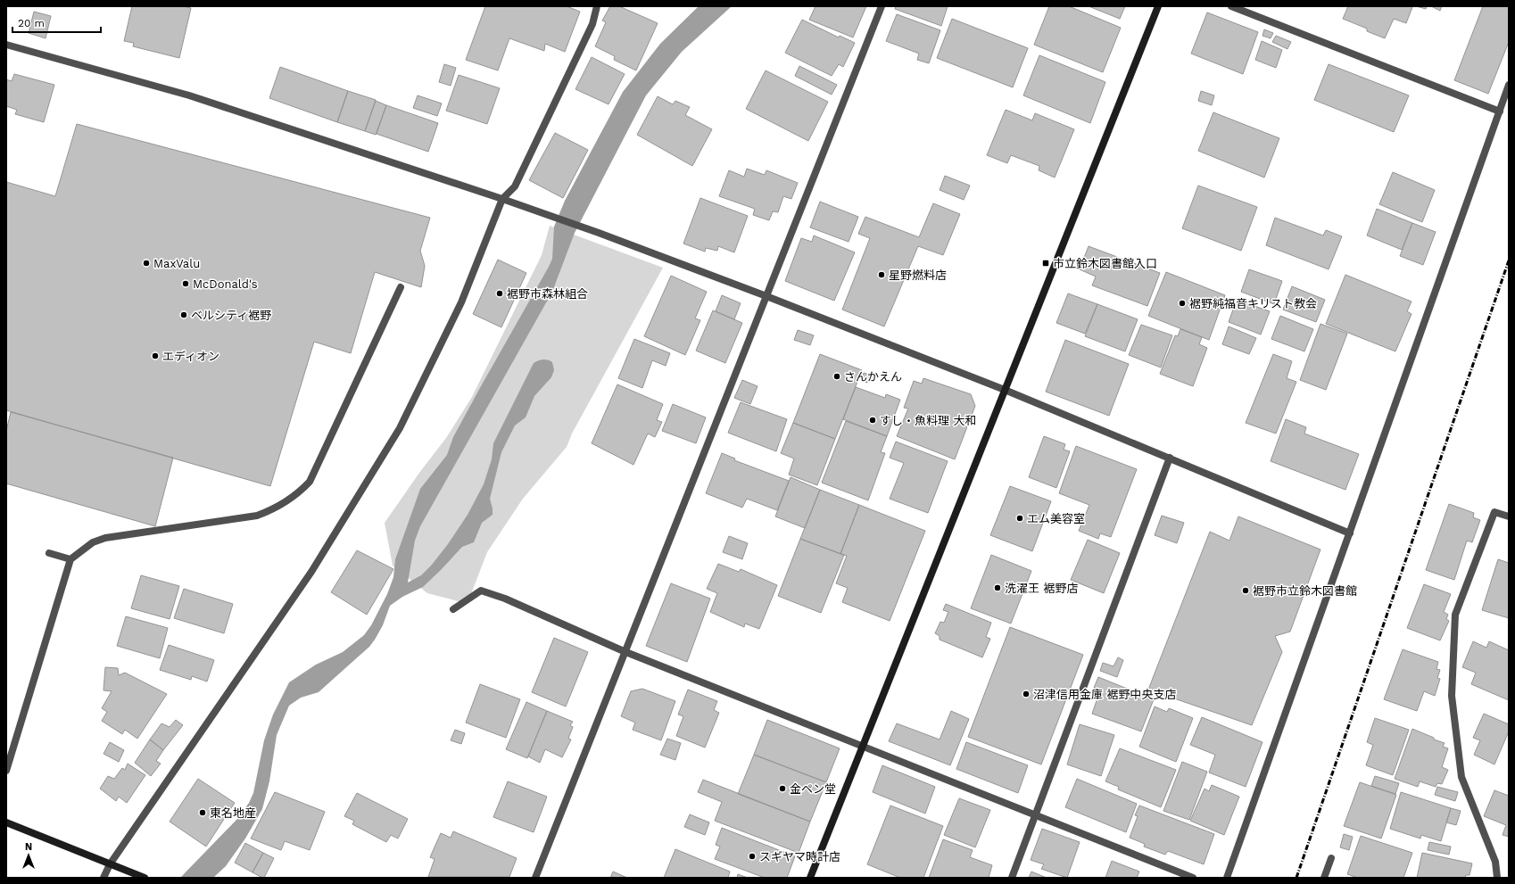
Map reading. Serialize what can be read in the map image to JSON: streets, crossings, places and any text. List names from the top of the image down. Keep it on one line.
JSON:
{"places":{"other":["MaxValu","星野燃料店","McDonald's","裾野市森林組合","裾野純福音キリスト教会","ベルシティ裾野","エディオン","さんかえん","すし・魚料理 大和","エム美容室","洗濯王 裾野店","裾野市立鈴木図書館","沼津信用金庫 裾野中央支店","金ペン堂","東名地産","スギヤマ時計店"],"transit":["市立鈴木図書館入口"]},"scale_bar":"20 m","north":"top"}
